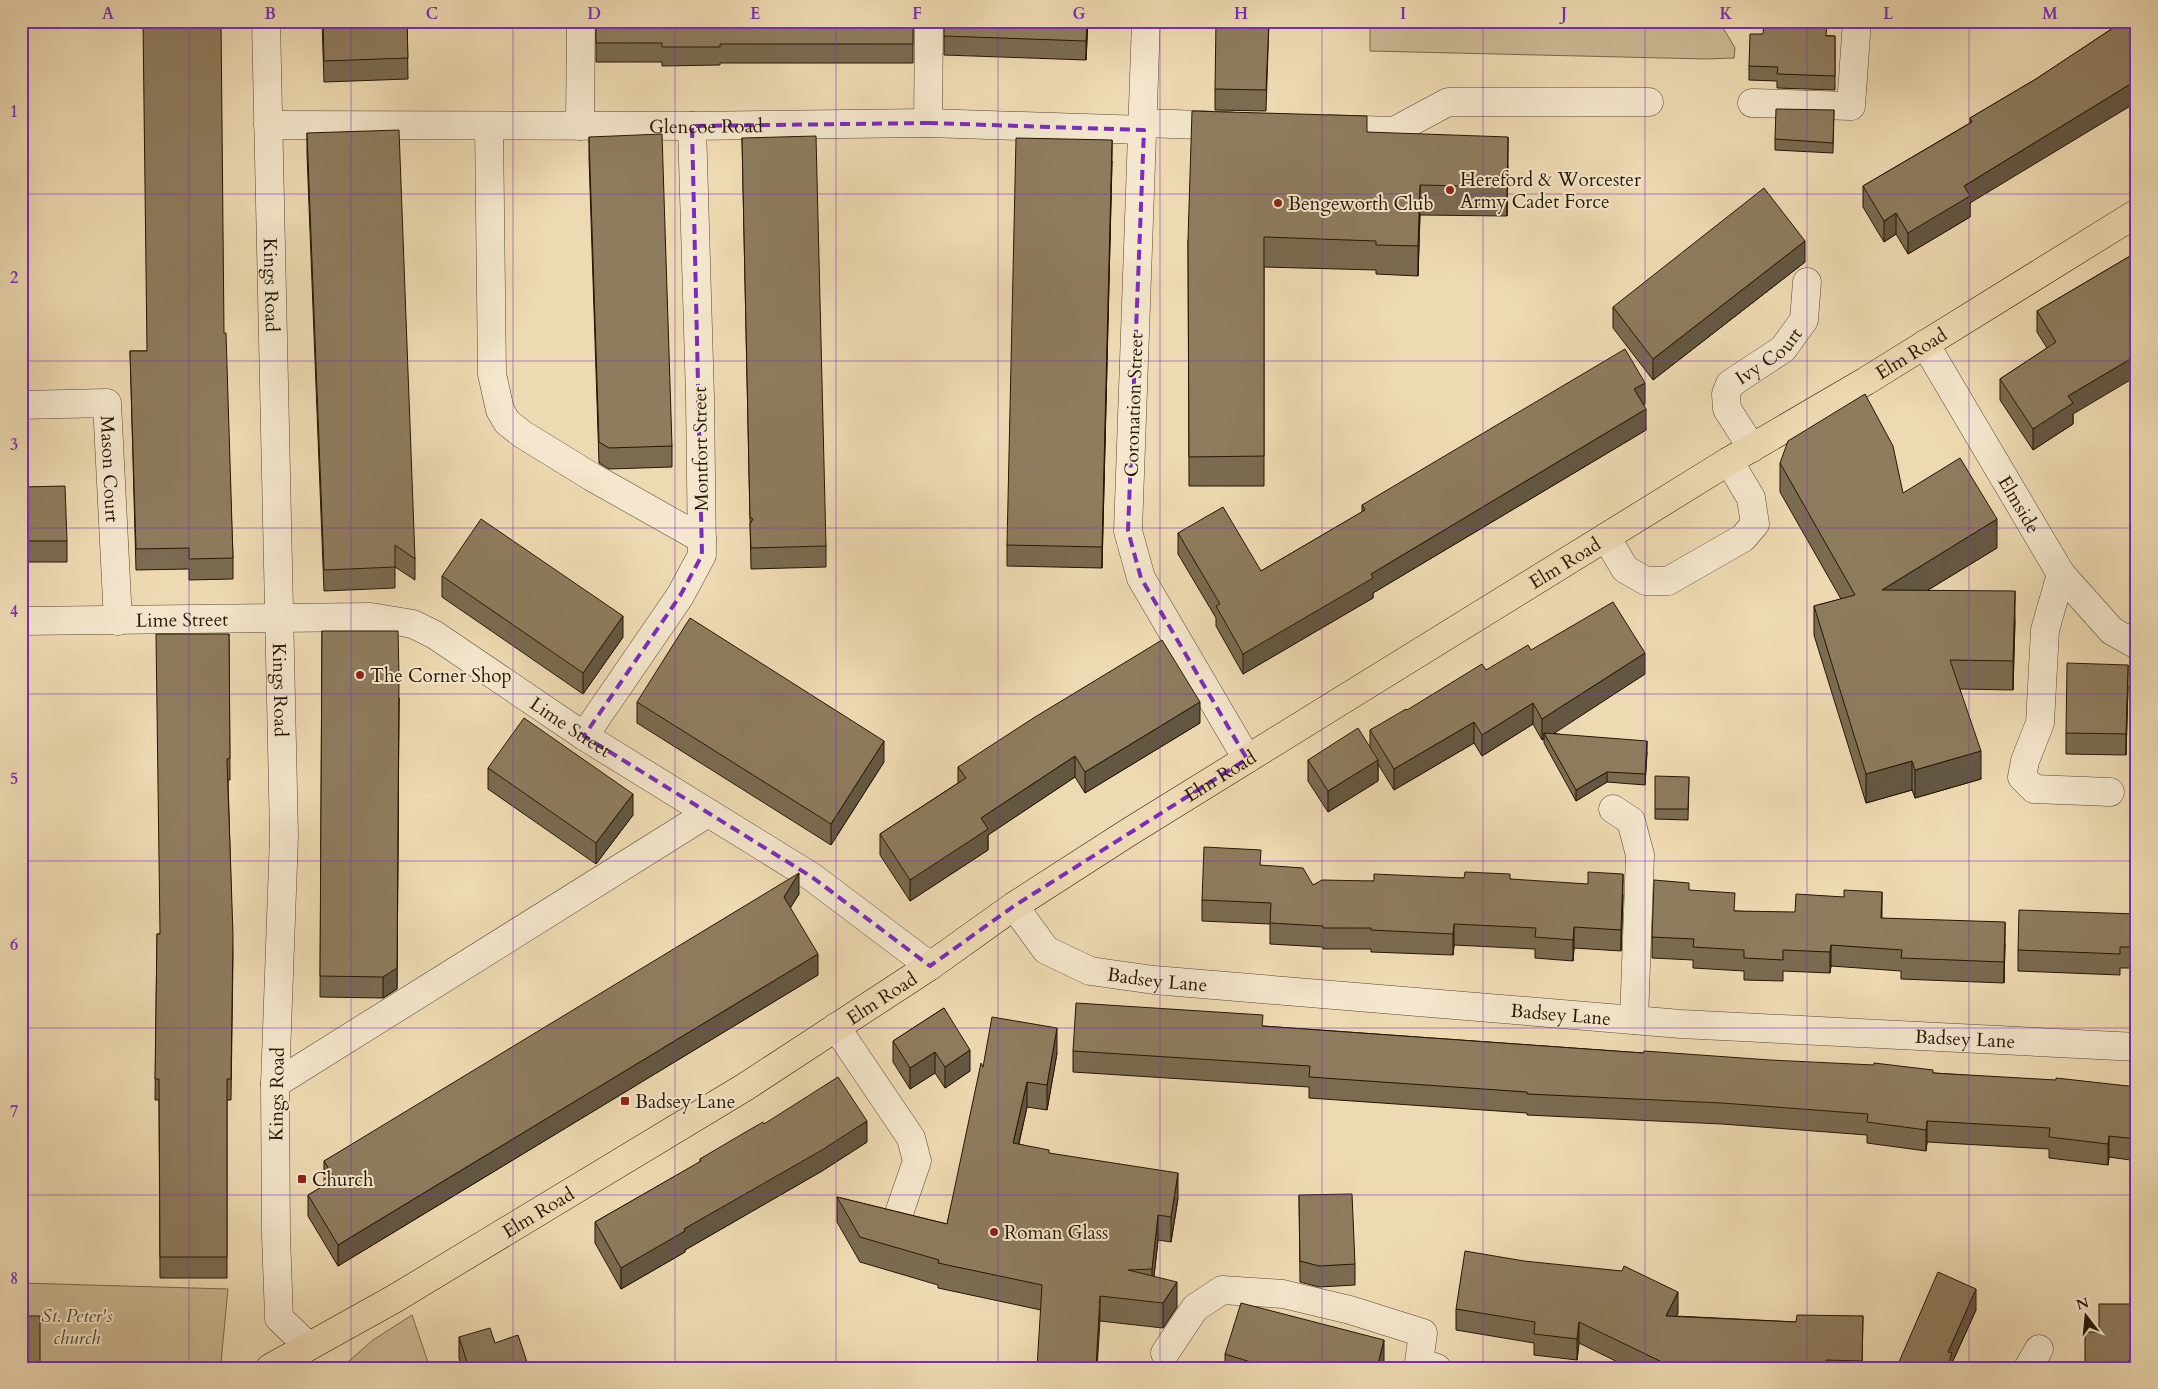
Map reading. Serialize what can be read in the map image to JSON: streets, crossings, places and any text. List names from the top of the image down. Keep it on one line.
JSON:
{"streets":{"main road":["Elm Road"],"street":["Glencoe Road","Kings Road","Ivy Court","Coronation Street","Montfort Street","Mason Court","Elmside","Lime Street","Badsey Lane"]},"crossings":[["Glencoe Road","Kings Road"],["Glencoe Road","Coronation Street"],["Glencoe Road","Montfort Street"],["Kings Road","Elm Road"],["Kings Road","Lime Street"],["Ivy Court","Elm Road"],["Elm Road","Coronation Street"],["Elm Road","Elmside"],["Elm Road","Lime Street"],["Elm Road","Badsey Lane"],["Montfort Street","Lime Street"],["Mason Court","Lime Street"]],"parks":["St. Peter's church"],"places":{"other":["Hereford & Worcester Army Cadet Force","Bengeworth Club","The Corner Shop","Roman Glass"],"transit":["Badsey Lane","Church"]},"north":"top","grid":{"columns":["A","B","C","D","E","F","G","H","I","J","K","L","M"],"rows":["1","2","3","4","5","6","7","8"]}}
